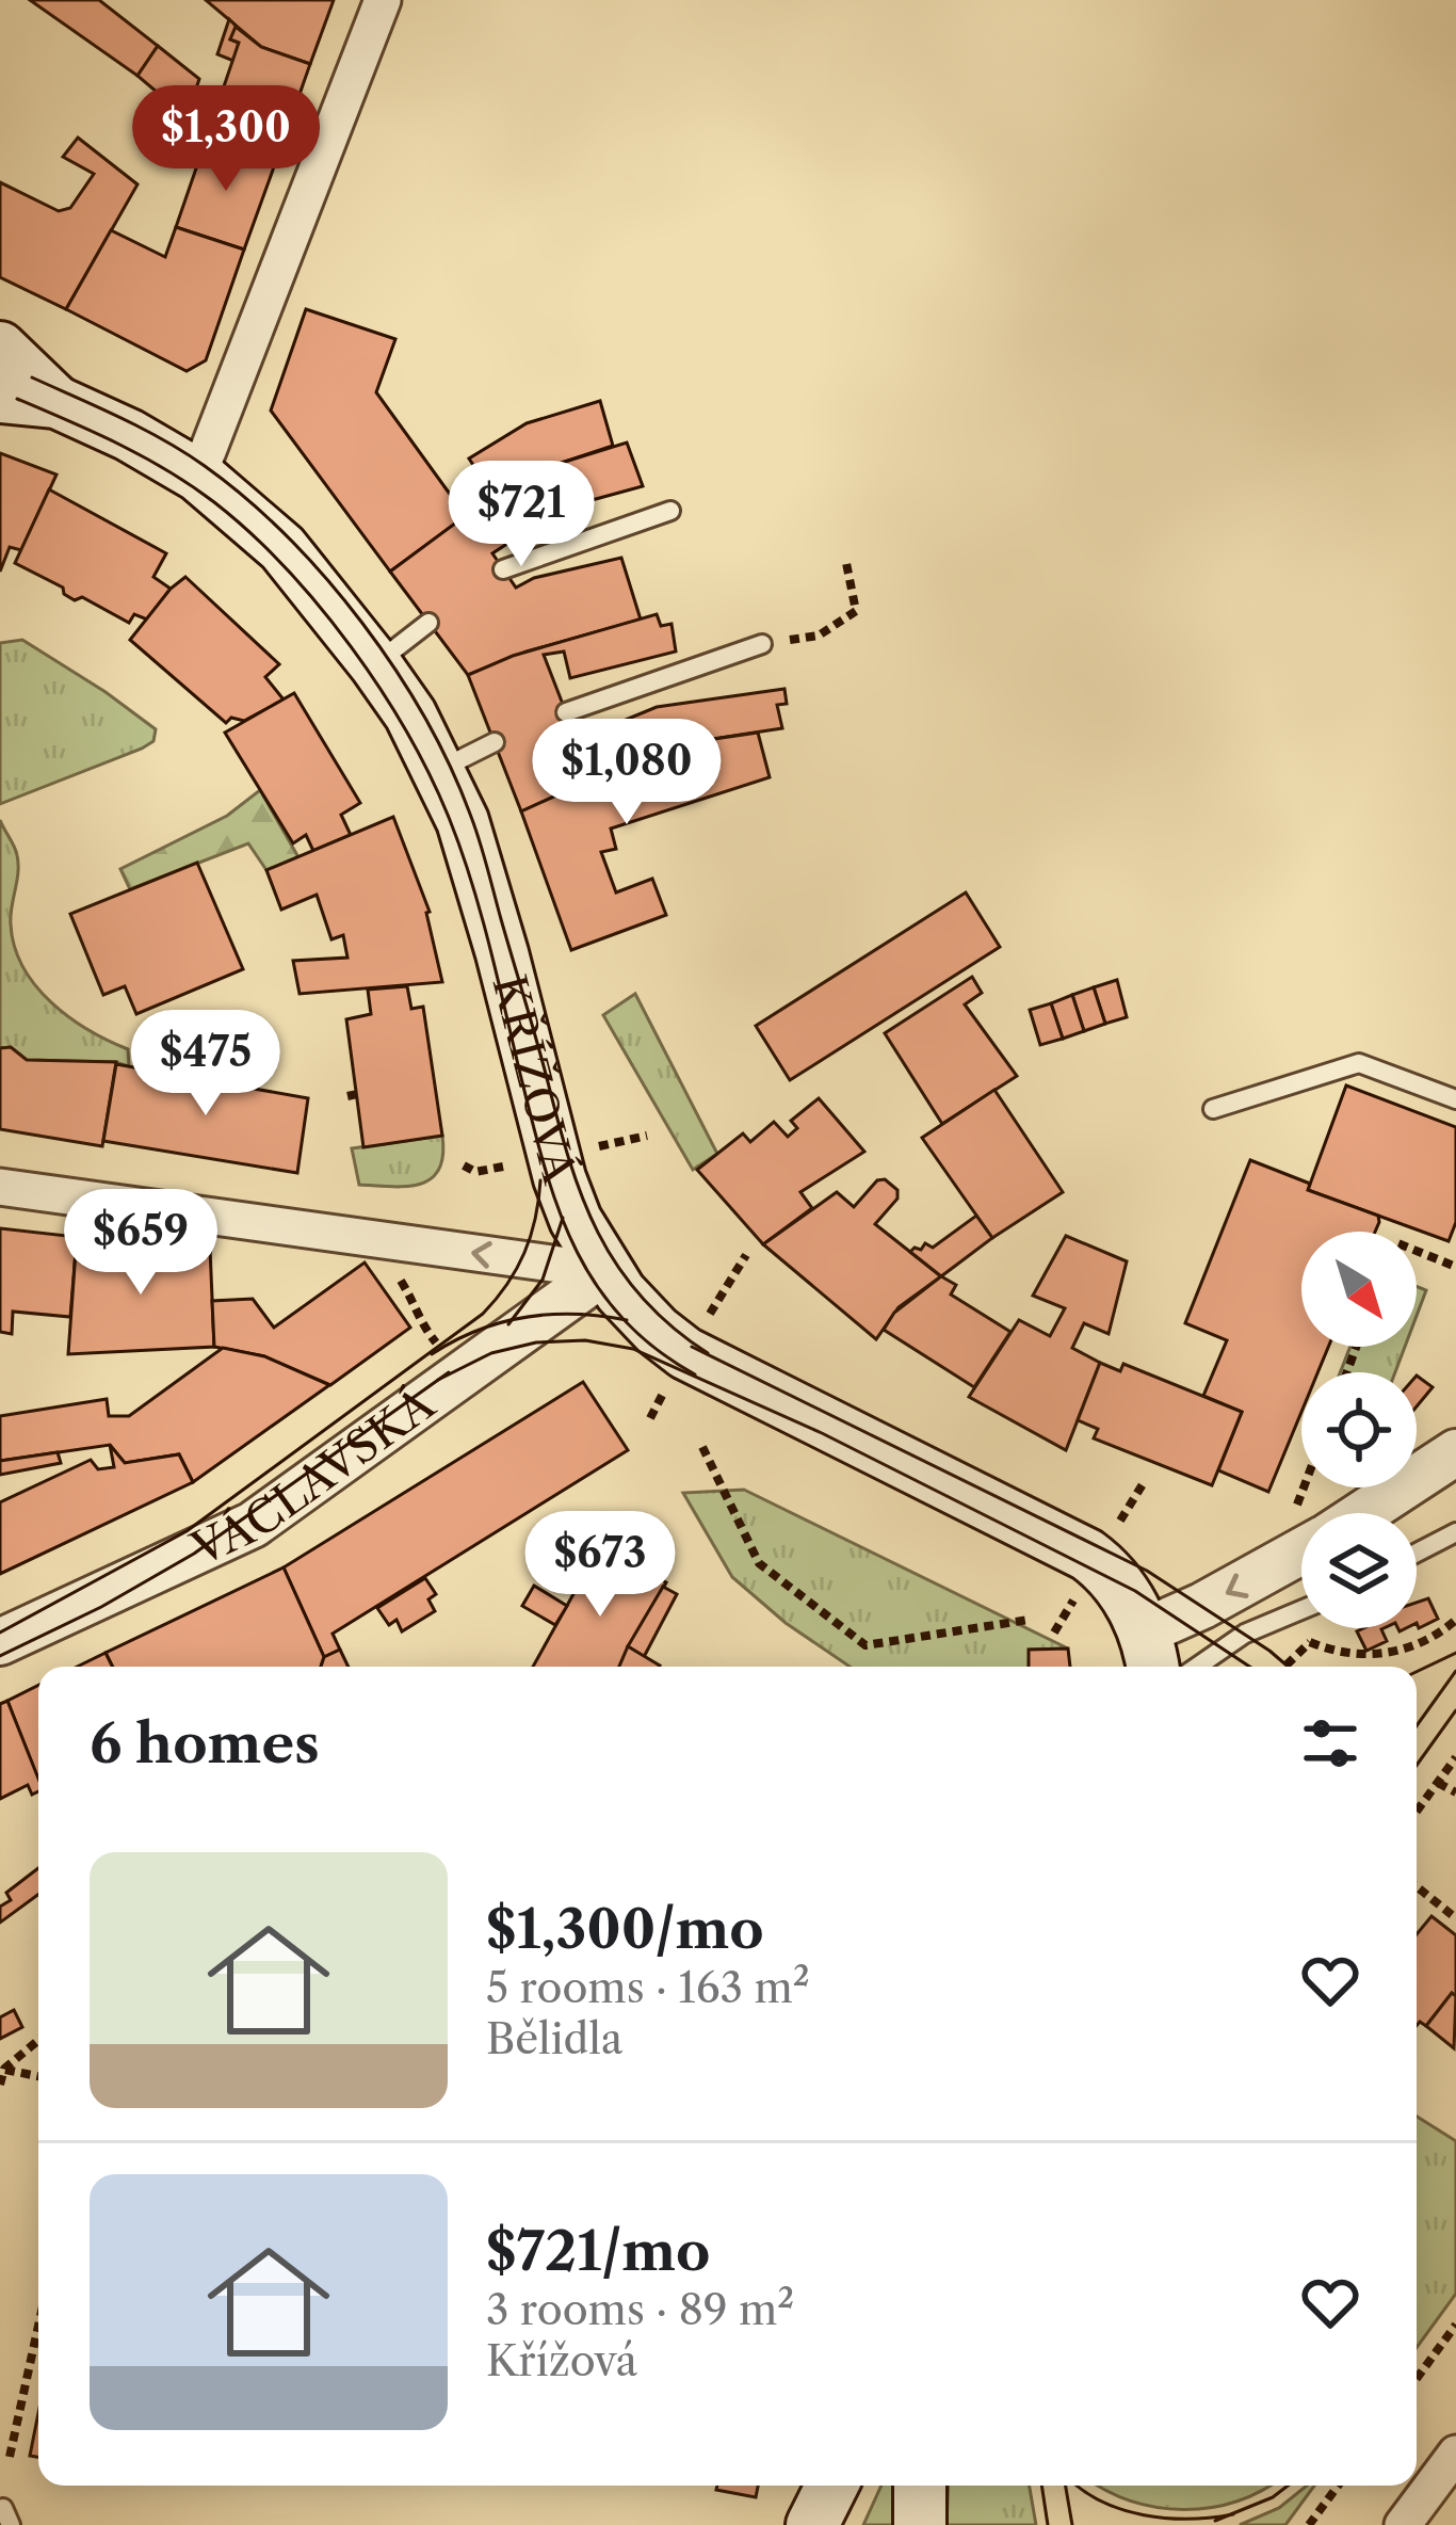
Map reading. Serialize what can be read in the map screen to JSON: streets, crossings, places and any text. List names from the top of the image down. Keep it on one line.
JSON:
{"streets":{"main road":["KŘÍŽOVÁ"],"street":["VÁCLAVSKÁ"]},"crossings":[["KŘÍŽOVÁ","VÁCLAVSKÁ"]],"north":"bottom right","page":{"price":["$1,300","$721","$1,080","$475","$659","$673"],"heading":"6 homes","list":[{"name":"$1,300/mo","note":"5 rooms · 163 m² · Bělidla"},{"name":"$721/mo","note":"3 rooms · 89 m² · Křížová"}]}}
